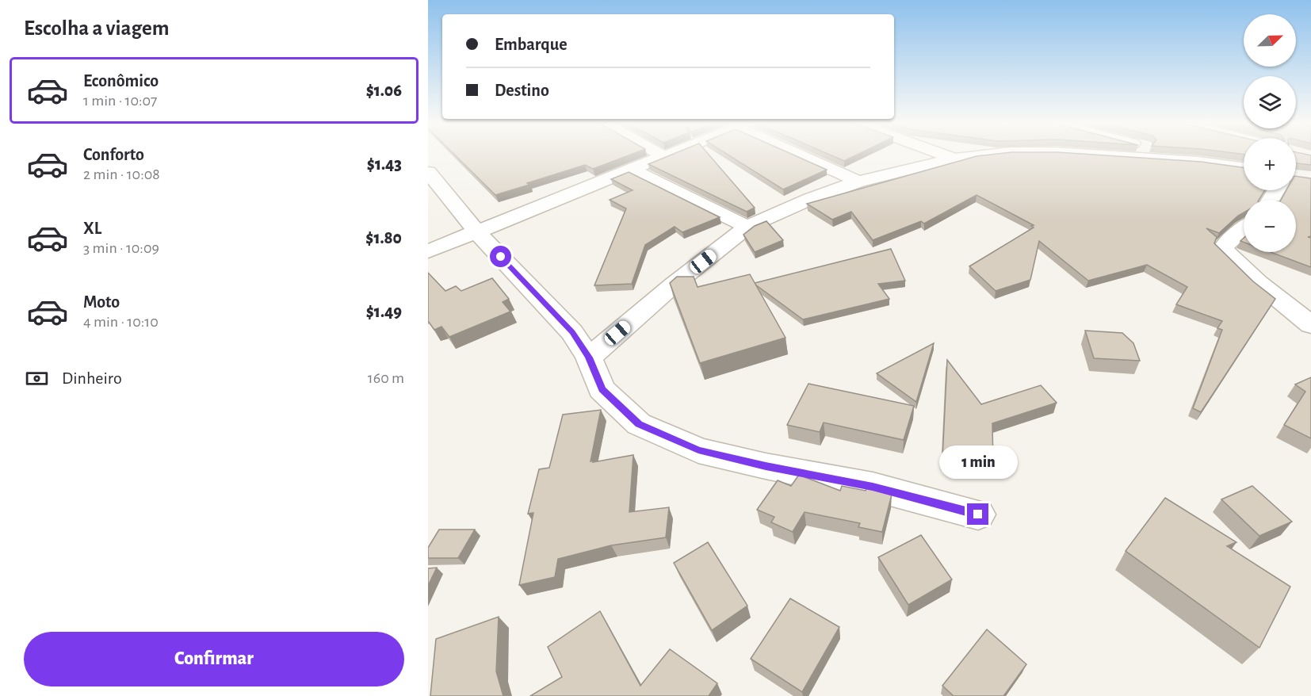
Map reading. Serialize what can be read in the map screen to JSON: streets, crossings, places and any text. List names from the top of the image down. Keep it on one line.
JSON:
{"north":"top right","page":{"heading":"Escolha a viagem","map_buttons":["+","−"],"banner":["Embarque","Destino"],"list":[{"name":"Econômico","note":"1 min · 10:07","value":"$1.06"},{"name":"Conforto","note":"2 min · 10:08","value":"$1.43"},{"name":"XL","note":"3 min · 10:09","value":"$1.80"},{"name":"Moto","note":"4 min · 10:10","value":"$1.49"}],"pay":["Dinheiro","160 m"],"bubble":"1 min","buttons":"Confirmar"}}
